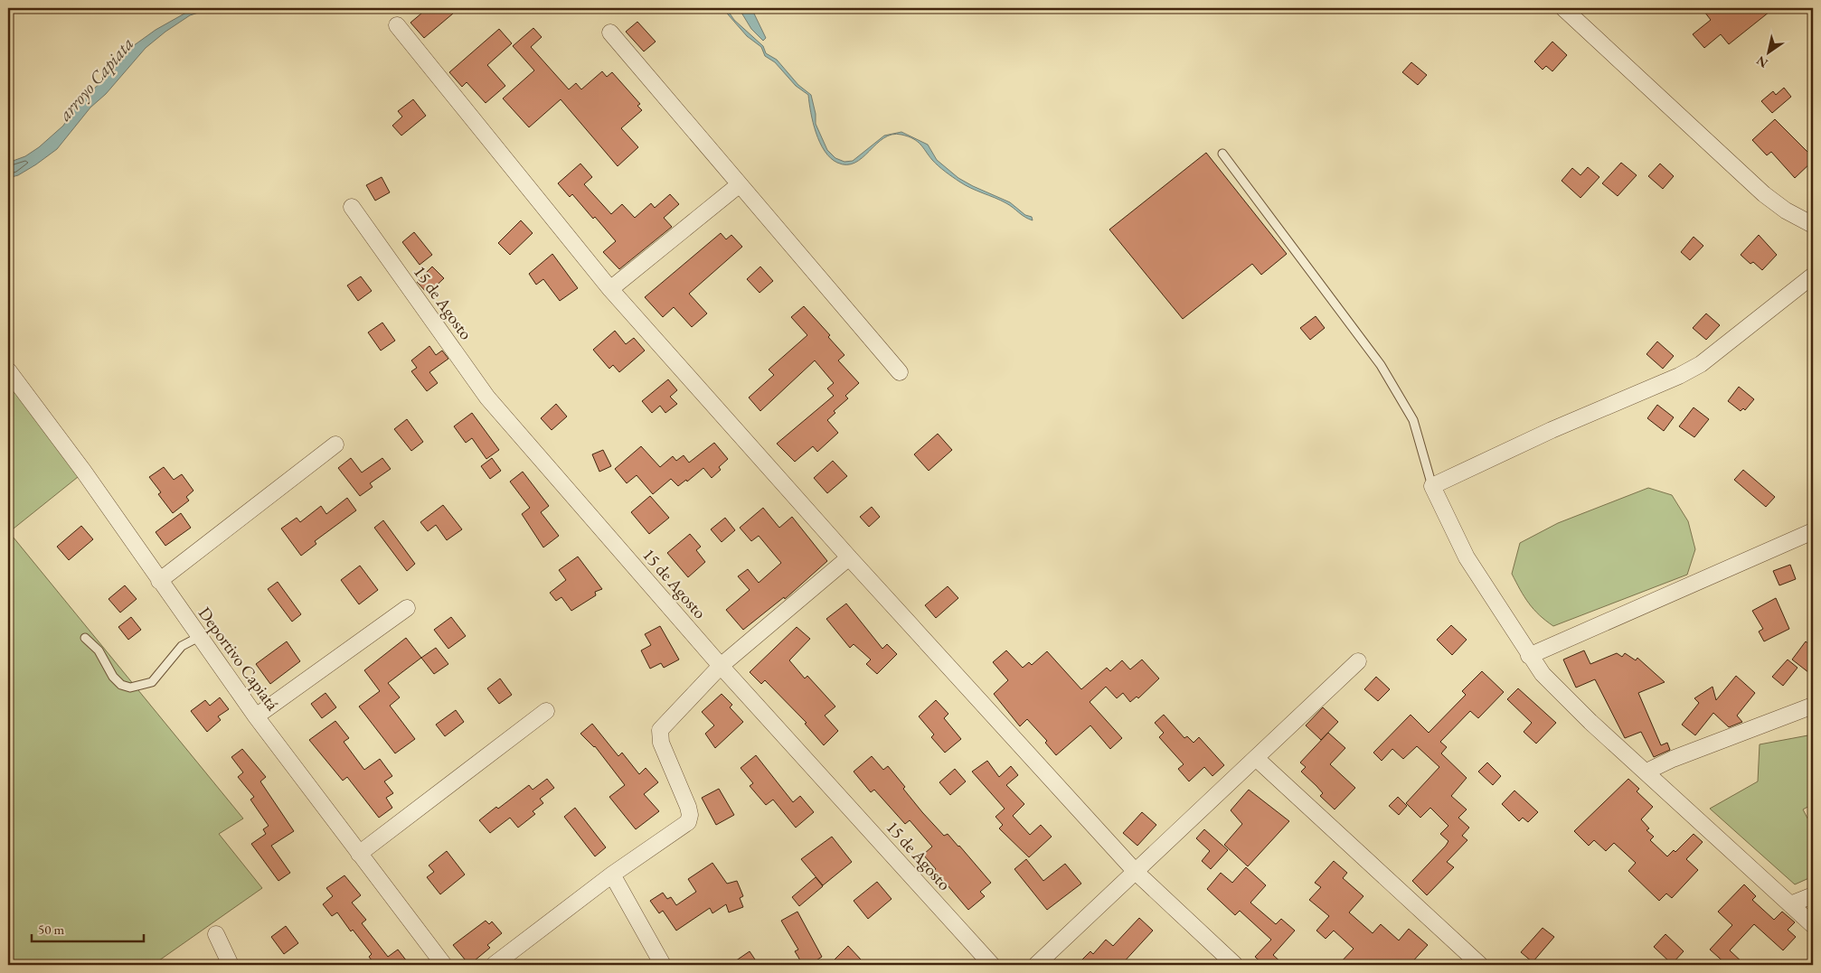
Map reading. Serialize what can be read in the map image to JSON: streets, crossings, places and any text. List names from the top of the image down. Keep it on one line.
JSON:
{"streets":{"street":["15 de Agosto","Deportivo Capiatá"]},"water":["arroyo Capiata"],"scale_bar":"50 m","north":"bottom left"}
